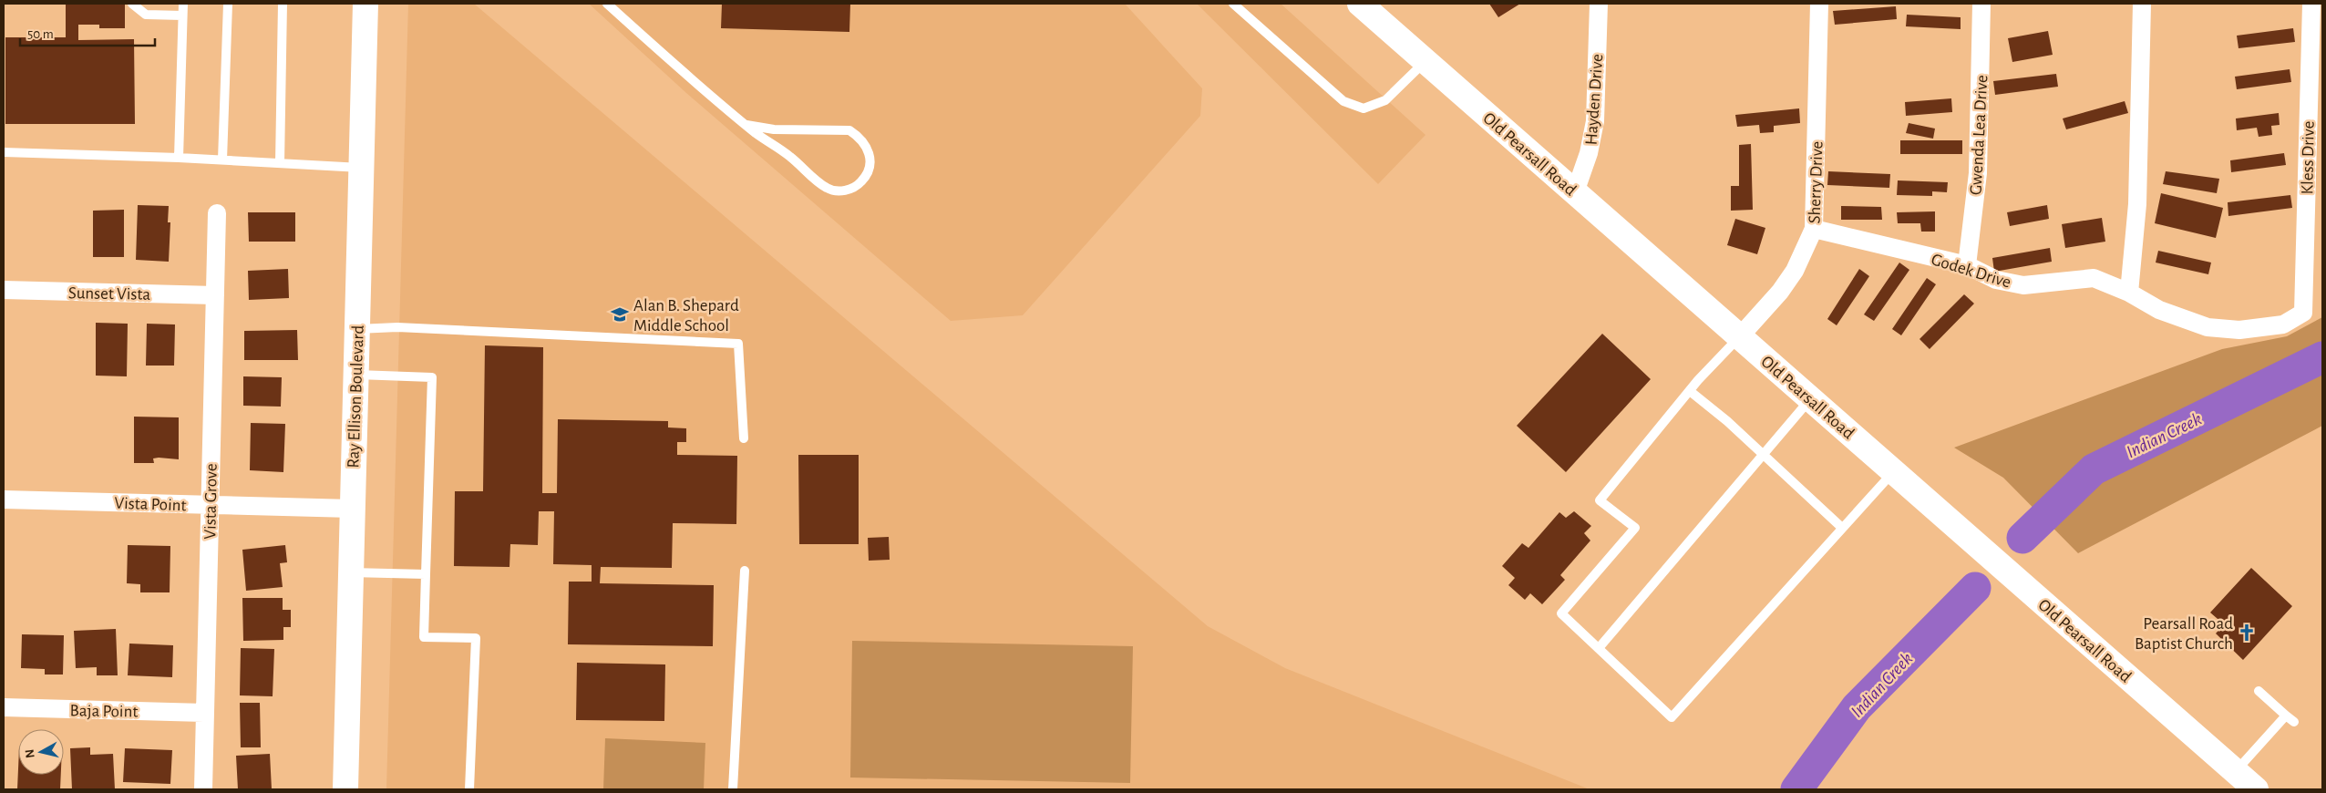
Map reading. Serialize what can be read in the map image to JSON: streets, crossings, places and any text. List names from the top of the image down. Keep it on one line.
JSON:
{"streets":{"main road":["Old Pearsall Road","Ray Ellison Boulevard"],"street":["Hayden Drive","Gwenda Lea Drive","Kless Drive","Sherry Drive","Godek Drive","Sunset Vista","Vista Grove","Vista Point","Baja Point"]},"crossings":[["Hayden Drive","Old Pearsall Road"],["Gwenda Lea Drive","Godek Drive"],["Old Pearsall Road","Sherry Drive"],["Kless Drive","Godek Drive"],["Sherry Drive","Godek Drive"],["Sunset Vista","Vista Grove"],["Ray Ellison Boulevard","Vista Point"],["Vista Grove","Vista Point"],["Vista Grove","Baja Point"]],"water":["Indian Creek"],"places":{"school or university":["Alan B. Shepard Middle School"],"church":["Pearsall Road Baptist Church"]},"scale_bar":"50 m","north":"left"}
